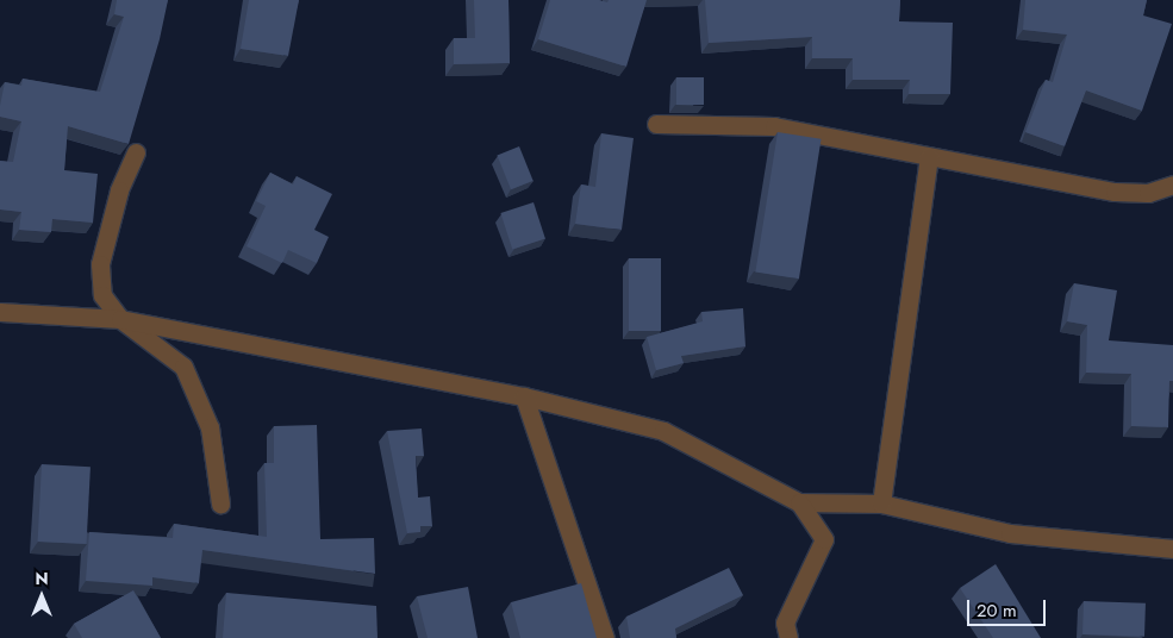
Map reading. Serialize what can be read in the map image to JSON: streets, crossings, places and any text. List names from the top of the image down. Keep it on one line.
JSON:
{"scale_bar":"20 m","north":"top"}
